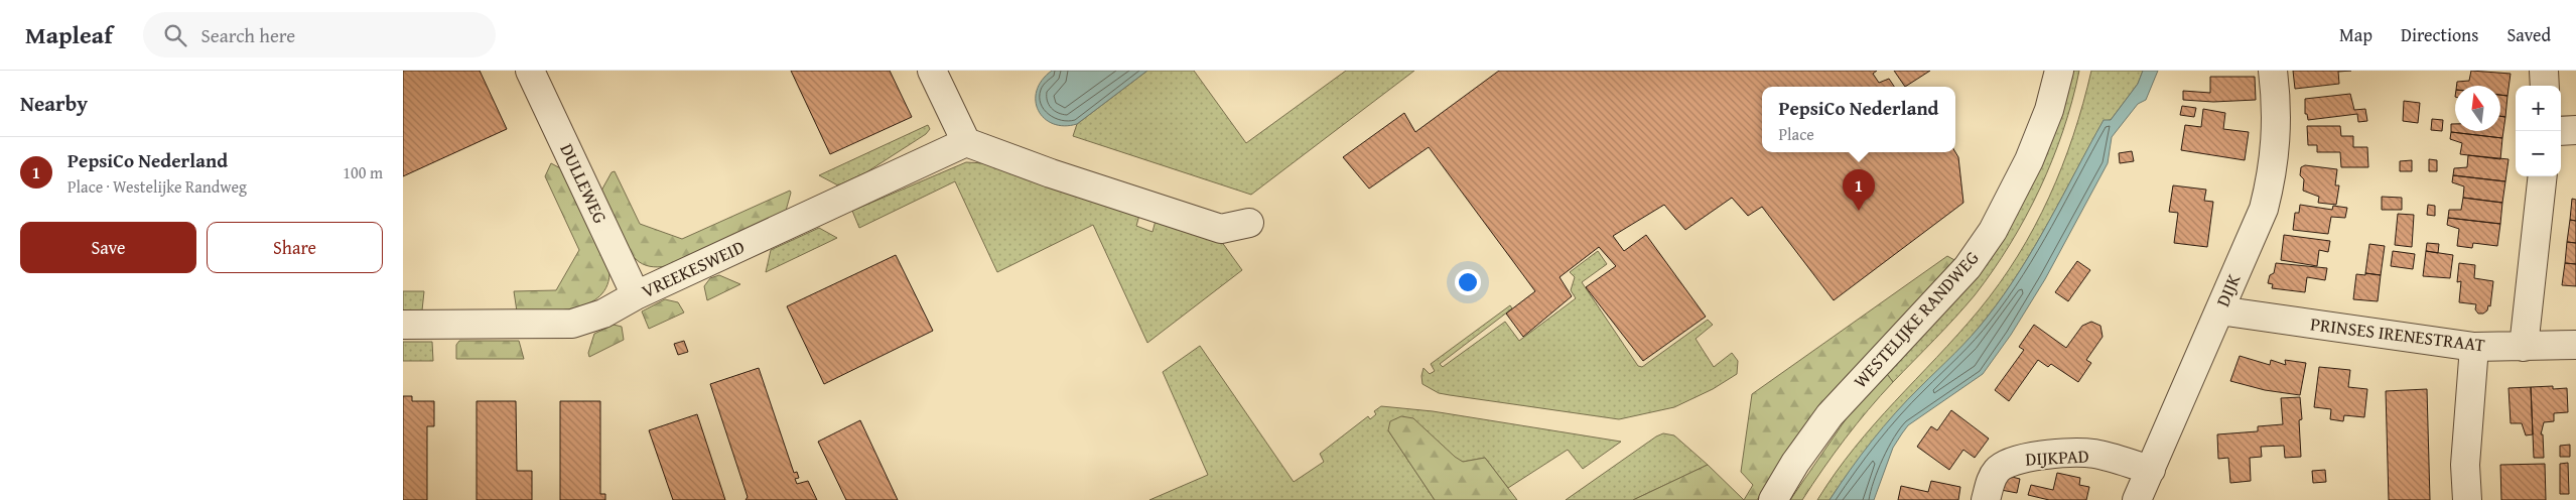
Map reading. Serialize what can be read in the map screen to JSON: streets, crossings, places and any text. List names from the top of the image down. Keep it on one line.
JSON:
{"streets":{"street":["DULLEWEG","VREEKESWEID","DIJK","WESTELIJKE RANDWEG","PRINSES IRENESTRAAT","DIJKPAD"]},"crossings":[["DULLEWEG","VREEKESWEID"],["DIJK","PRINSES IRENESTRAAT"],["DIJK","DIJKPAD"]],"north":"top","page":{"header":"Mapleaf","search":"Search here","nav":["Map","Directions","Saved"],"heading":"Nearby","map_buttons":["+","−"],"popup":["PepsiCo Nederland","Place"],"list":[{"mark":"1","name":"PepsiCo Nederland","note":"Place · Westelijke Randweg","value":"100 m"}],"pins":"1","buttons":["Save","Share"]}}
